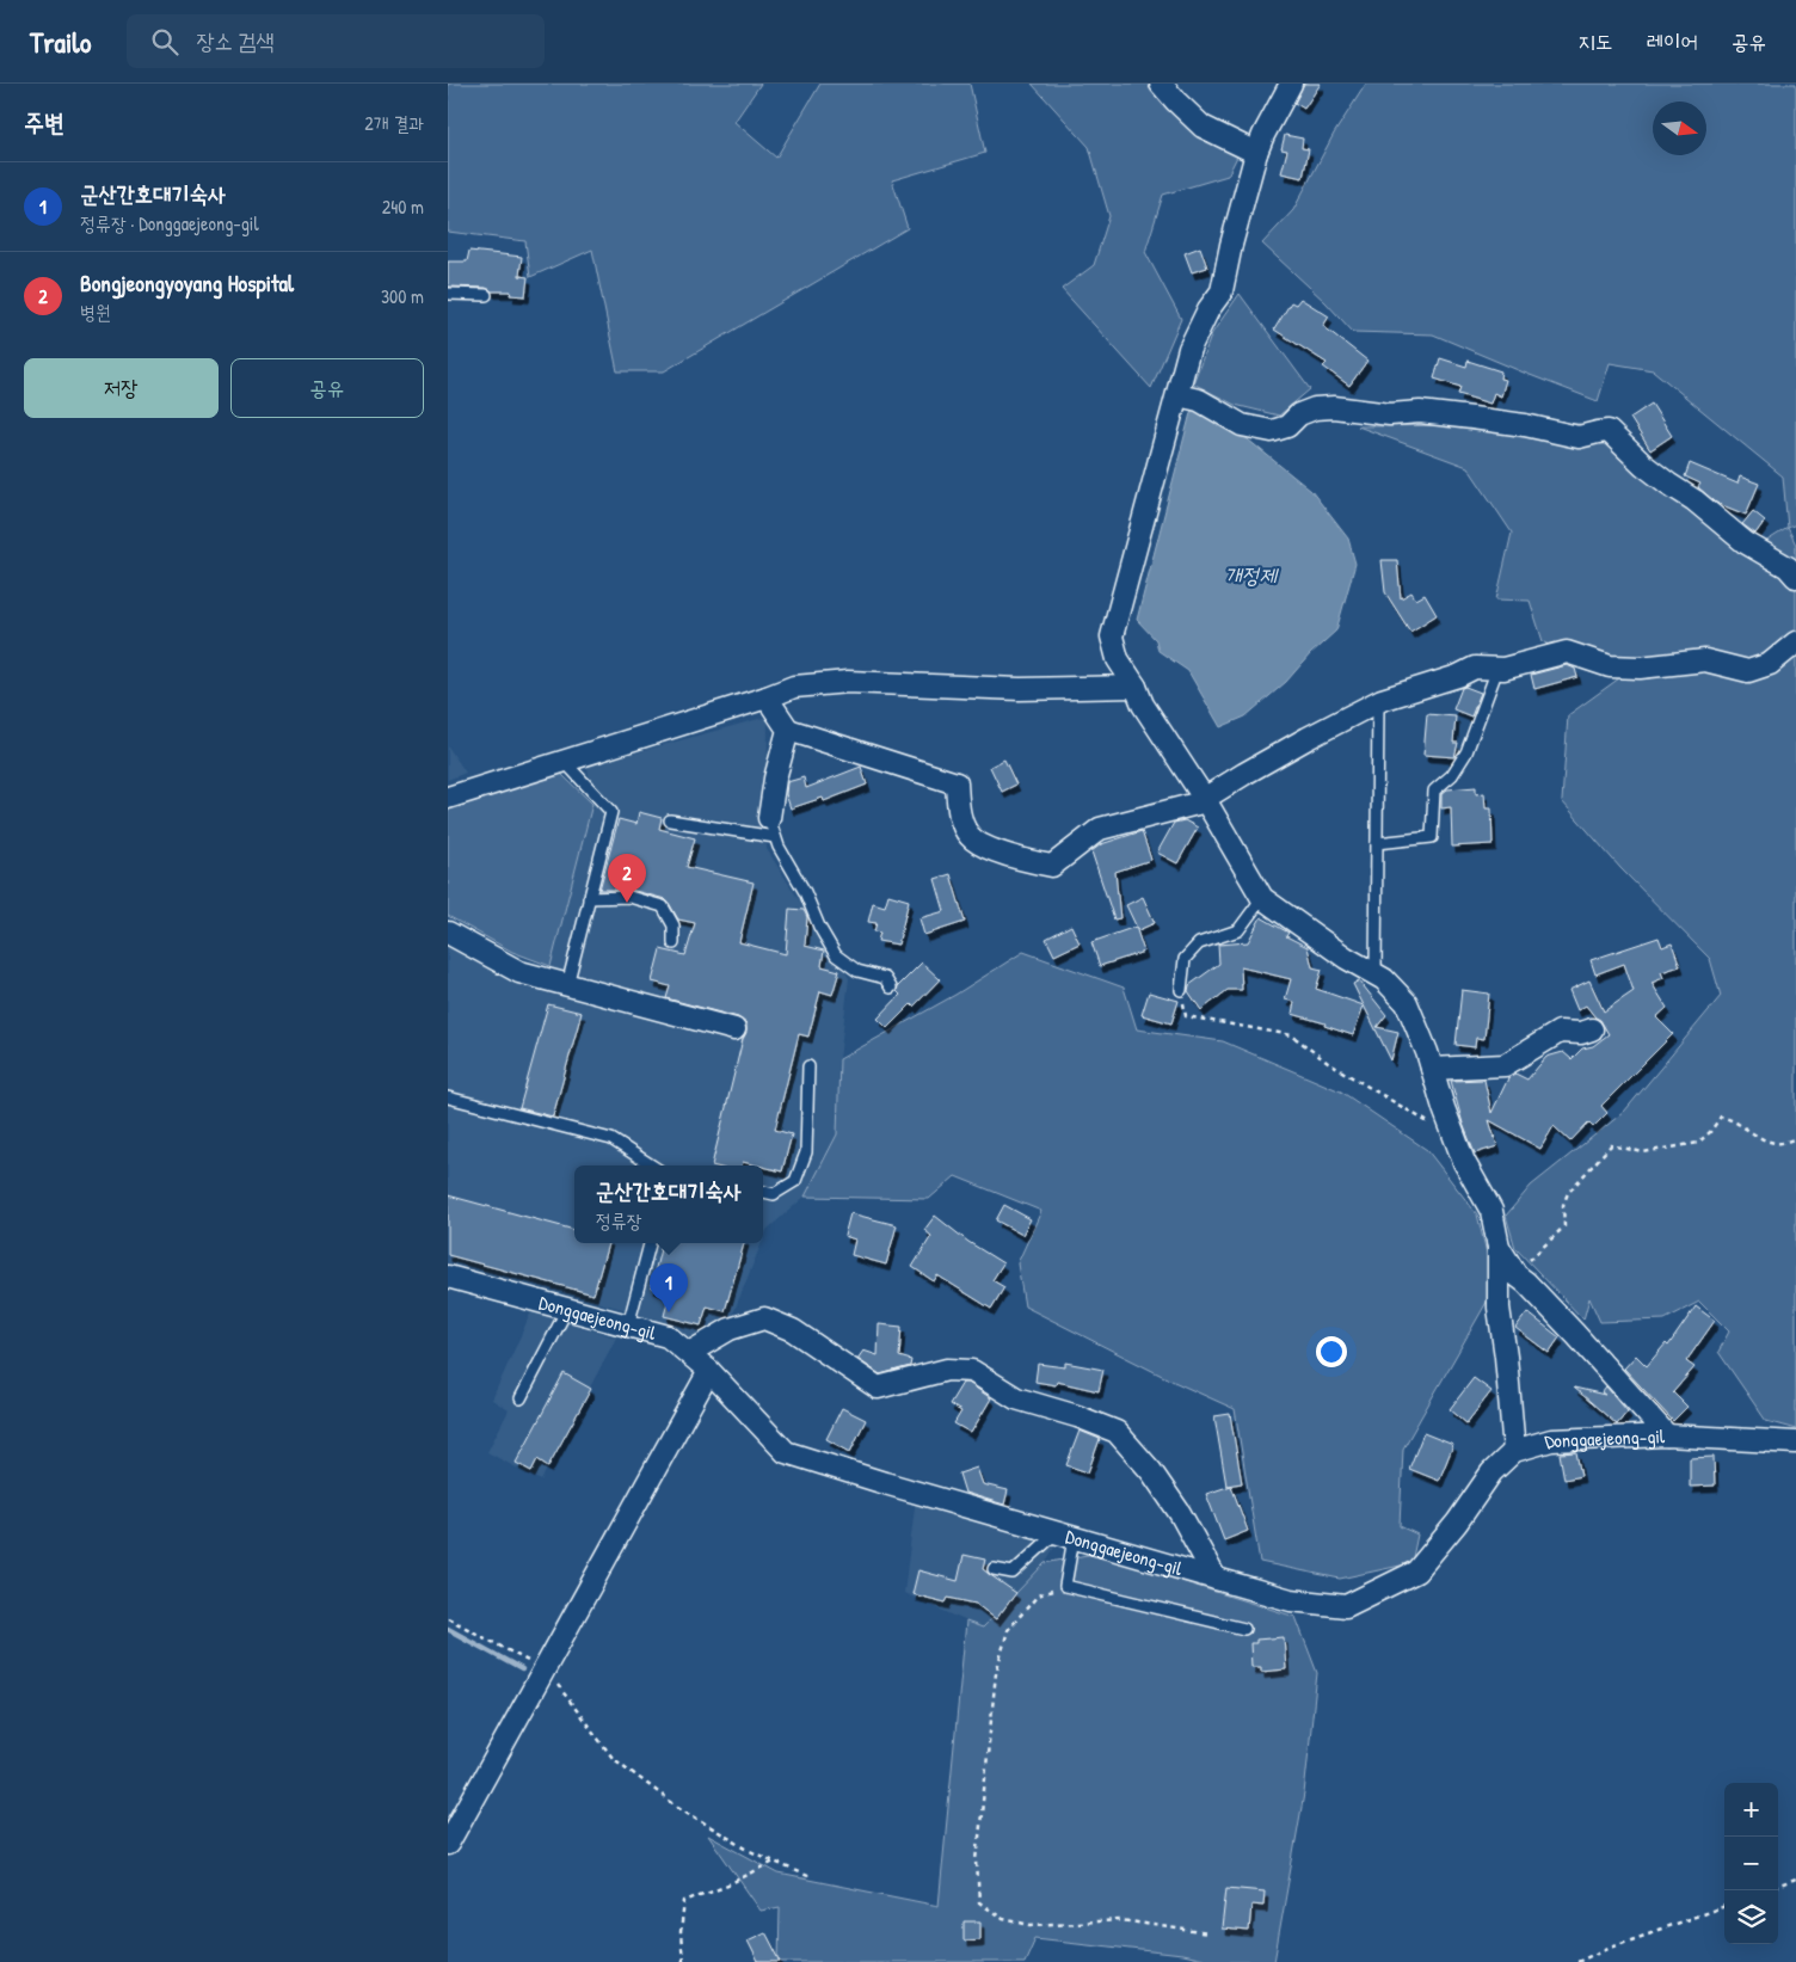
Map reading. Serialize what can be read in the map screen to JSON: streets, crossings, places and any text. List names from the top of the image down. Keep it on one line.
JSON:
{"streets":{"street":["Donggaejeong-gil"]},"water":["개정제"],"north":"right","page":{"header":"Trailo","search":"장소 검색","nav":["지도","레이어","공유"],"heading":["주변","2개 결과"],"list":[{"mark":"1","name":"군산간호대기숙사","note":"정류장 · Donggaejeong-gil","value":"240 m"},{"mark":"2","name":"Bongjeongyoyang Hospital","note":"병원","value":"300 m"}],"buttons":["저장","공유"],"pins":["2","1"],"popup":["군산간호대기숙사","정류장"],"map_buttons":["+","−"]}}
